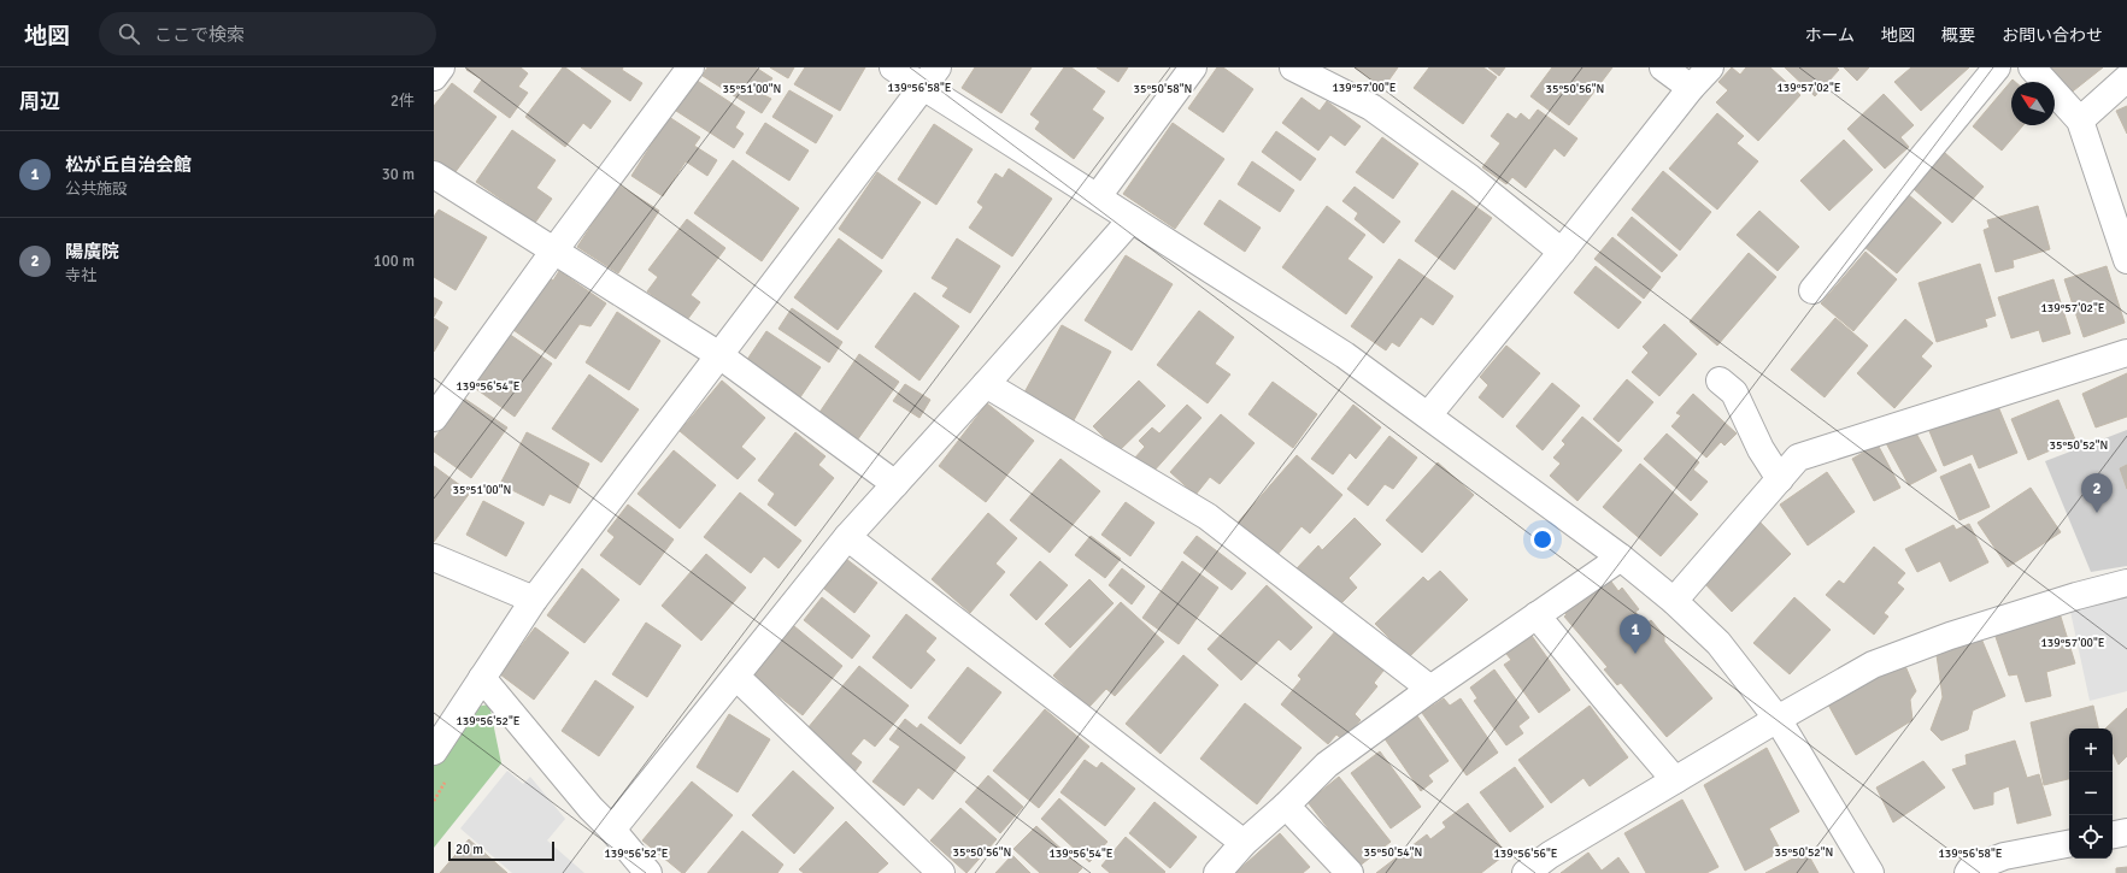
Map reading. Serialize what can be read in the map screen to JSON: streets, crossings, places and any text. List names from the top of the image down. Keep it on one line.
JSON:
{"scale_bar":"20 m","north":"top left","page":{"header":"地図","search":"ここで検索","nav":["ホーム","地図","概要","お問い合わせ"],"heading":["周辺","2件"],"list":[{"mark":"1","name":"松が丘自治会館","note":"公共施設","value":"30 m"},{"mark":"2","name":"陽廣院","note":"寺社","value":"100 m"}],"pins":["2","1"],"map_buttons":["+","−"],"scale":"20 m"},"coordinates":["139°56'58\"E","139°57'00\"E","139°57'02\"E","35°51'00\"N","35°50'58\"N","35°50'56\"N","139°56'54\"E","35°50'52\"N","139°56'52\"E","35°50'54\"N","139°56'56\"E"]}
